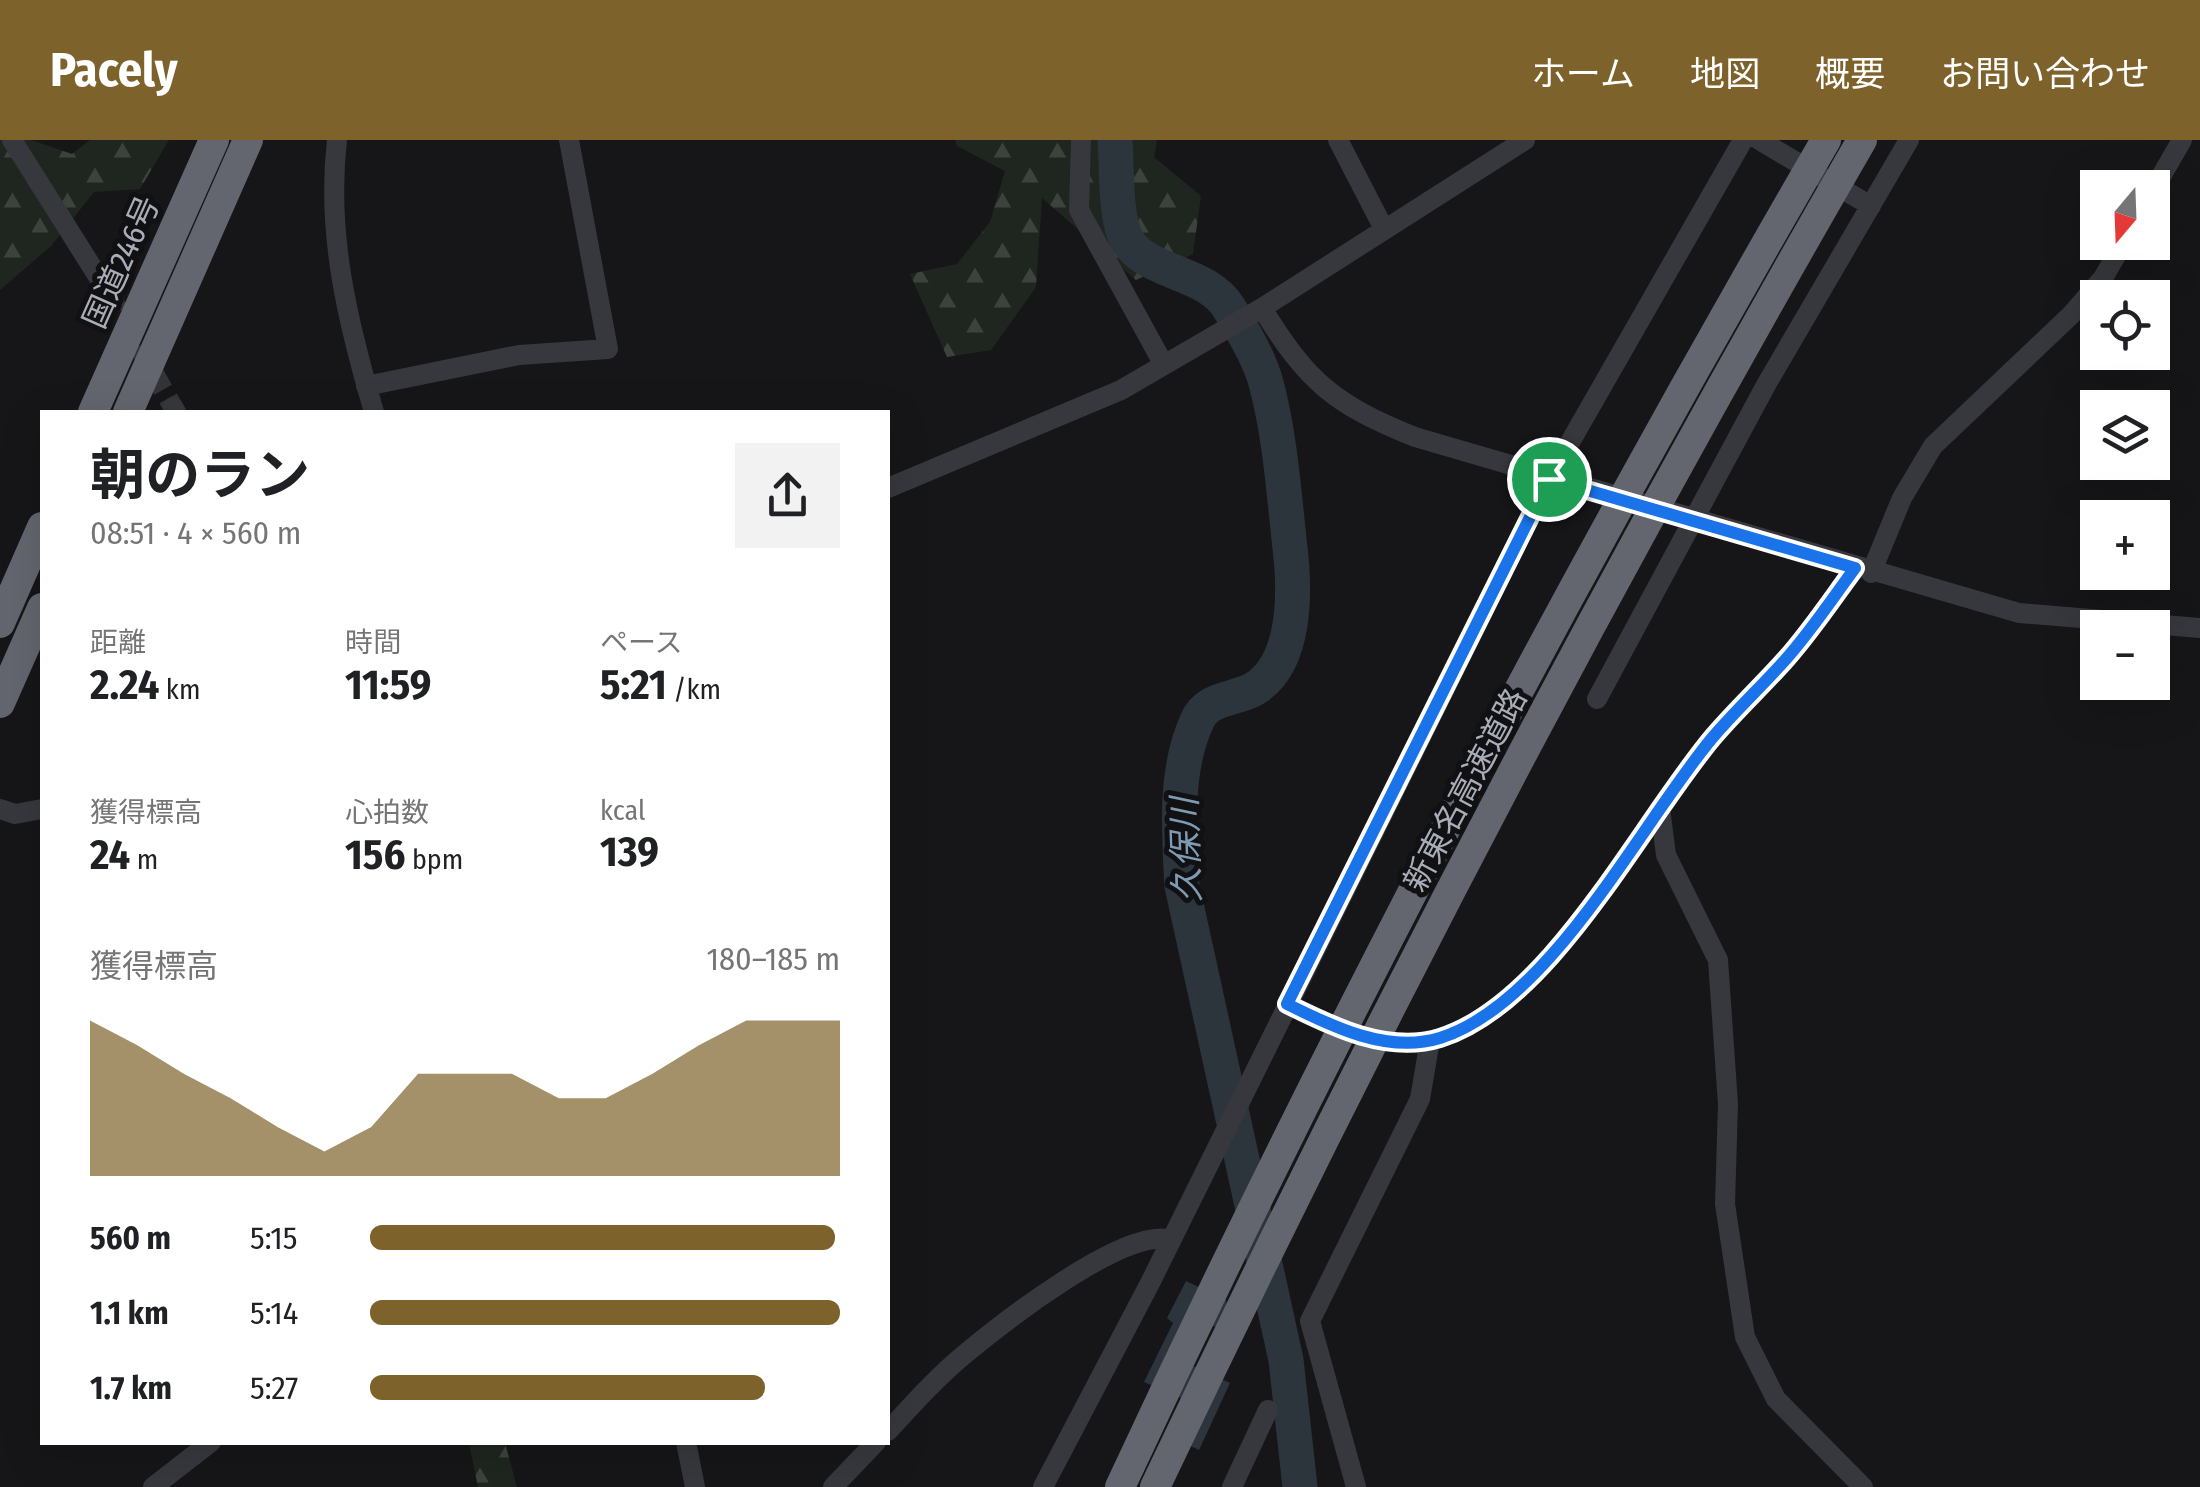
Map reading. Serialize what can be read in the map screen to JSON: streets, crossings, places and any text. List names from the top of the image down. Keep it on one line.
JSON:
{"streets":{"highway":["国道246号","新東名高速道路"]},"water":["久保川"],"north":"bottom","page":{"header":"Pacely","nav":["ホーム","地図","概要","お問い合わせ"],"map_buttons":["+","−"],"heading":["朝のラン","08:51 · 4 × 560 m"],"stats":[["距離","2.24 km"],["時間","11:59"],["ペース","5:21 /km"],["獲得標高","24 m"],["心拍数","156 bpm"],["kcal","139"]],"chart":["獲得標高","180–185 m"],"list":[{"name":"560 m","note":"5:15"},{"name":"1.1 km","note":"5:14"},{"name":"1.7 km","note":"5:27"}]}}
